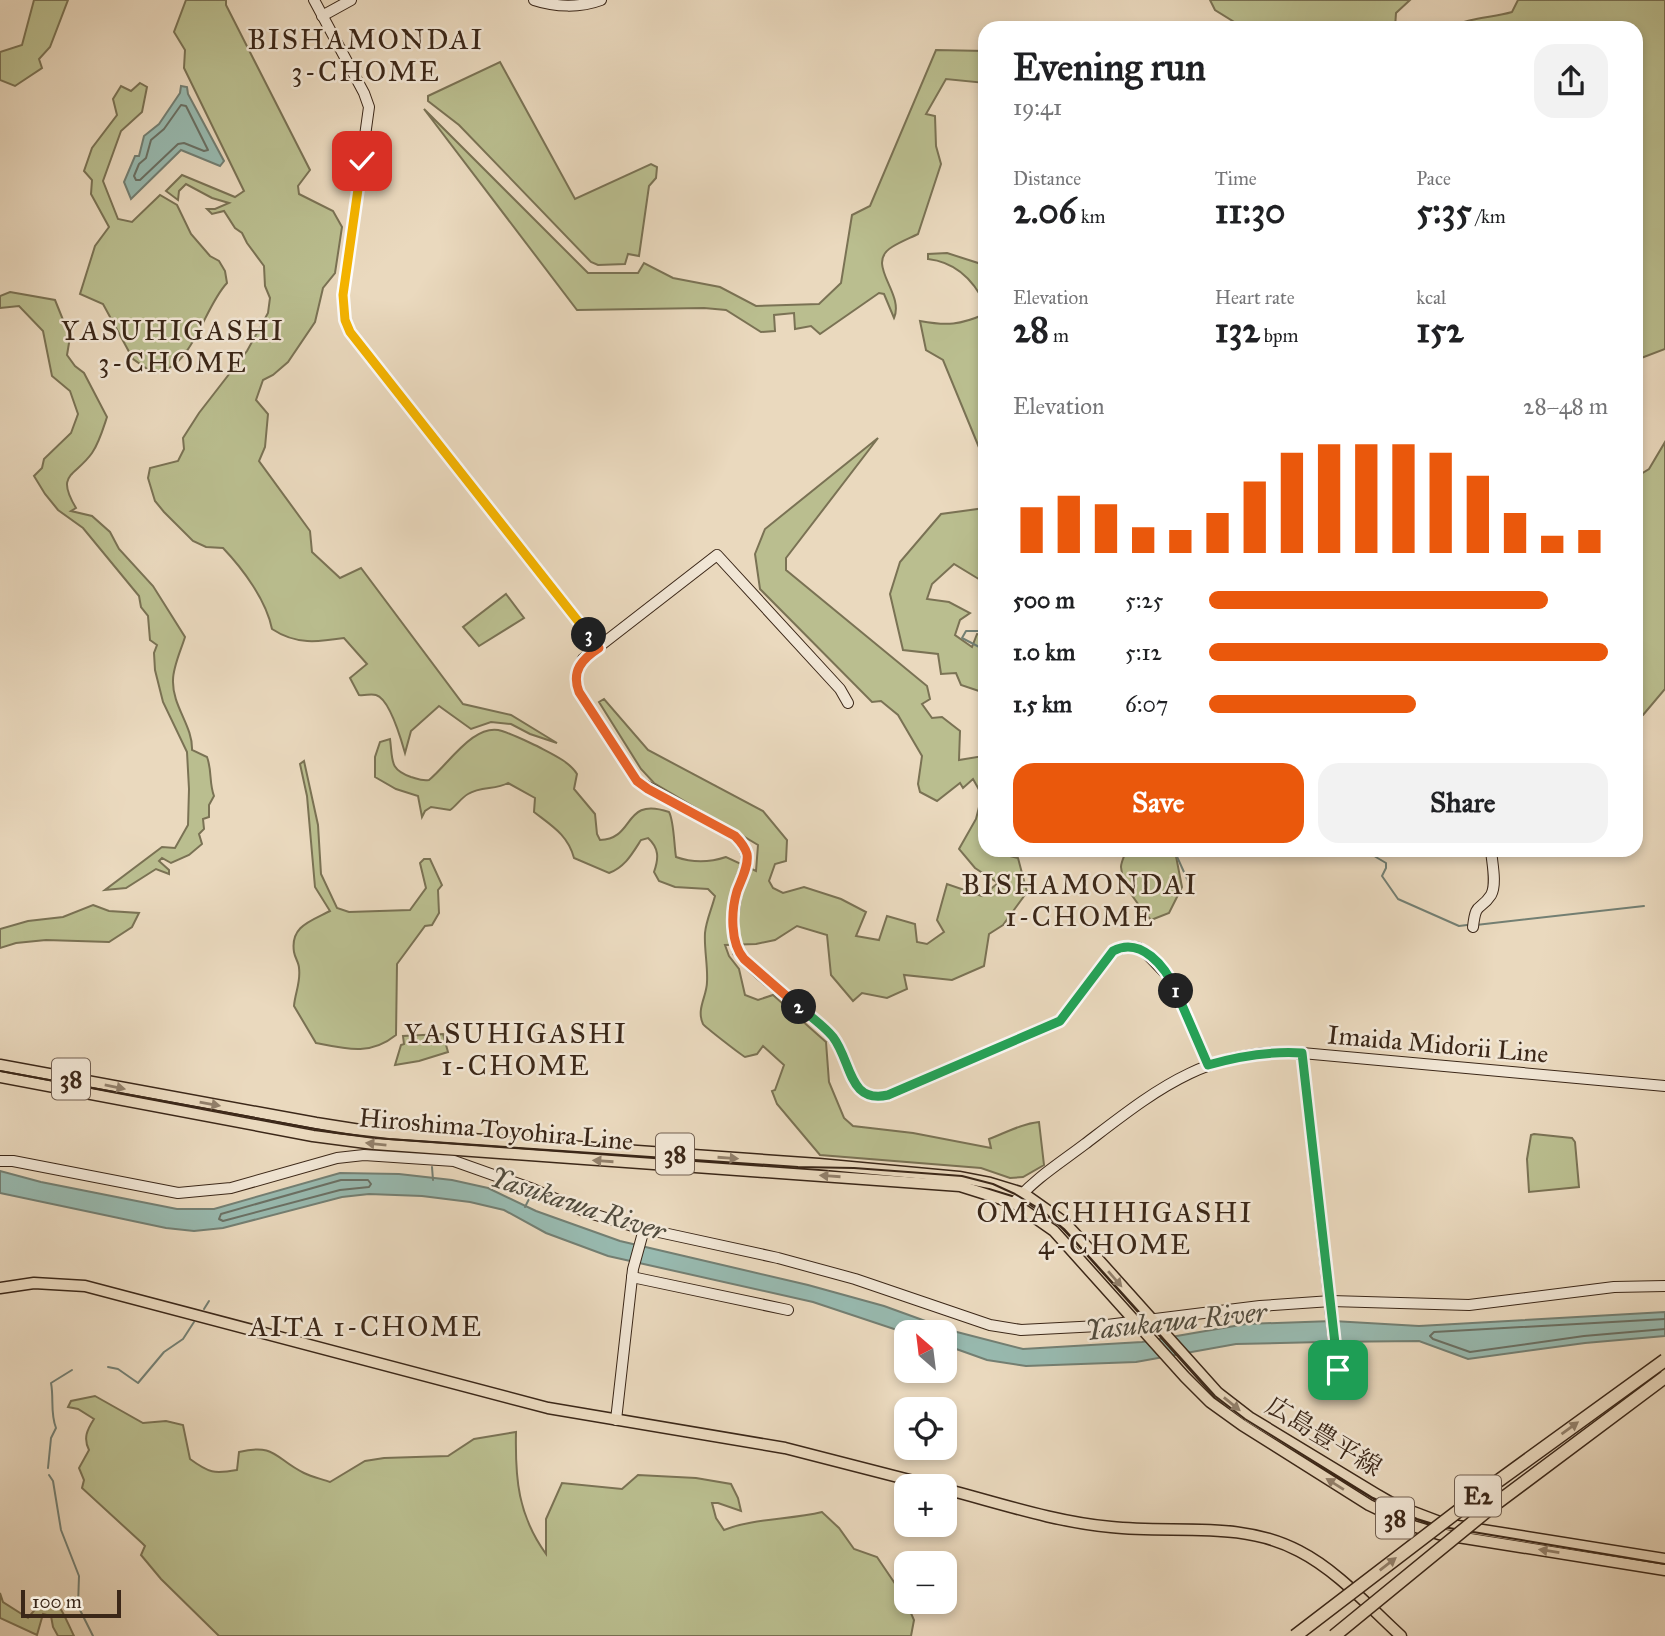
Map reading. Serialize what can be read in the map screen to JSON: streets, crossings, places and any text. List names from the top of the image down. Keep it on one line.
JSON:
{"streets":{"highway":["E2"],"main road":["38","Hiroshima Toyohira Line","広島豊平線"],"street":["Imaida Midorii Line"]},"crossings":[["Imaida Midorii Line","Hiroshima Toyohira Line"],["Hiroshima Toyohira Line","広島豊平線"]],"one_way":["広島豊平線"],"districts":["BISHAMONDAI 3-CHOME","YASUHIGASHI 3-CHOME","BISHAMONDAI 1-CHOME","YASUHIGASHI 1-CHOME","OMACHIHIGASHI 4-CHOME","AITA 1-CHOME"],"water":["Yasukawa River"],"scale_bar":"100 m","north":"top left","page":{"heading":["Evening run","19:41"],"stats":[["Distance","2.06 km"],["Time","11:30"],["Pace","5:35 /km"],["Elevation","28 m"],["Heart rate","132 bpm"],["kcal","152"]],"chart":["Elevation","28–48 m"],"list":[{"name":"500 m","note":"5:25"},{"name":"1.0 km","note":"5:12"},{"name":"1.5 km","note":"6:07"}],"pins":["3","1","2"],"buttons":["Save","Share"],"map_buttons":["+","−"],"scale":"100 m"}}
